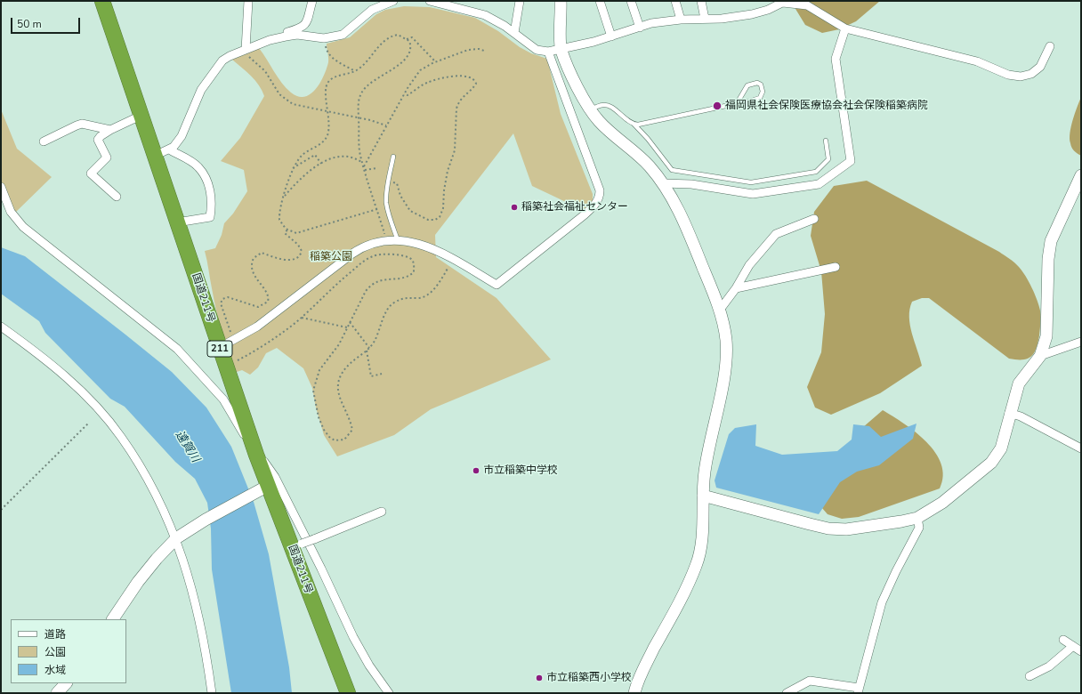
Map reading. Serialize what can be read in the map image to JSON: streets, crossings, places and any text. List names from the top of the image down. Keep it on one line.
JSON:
{"streets":{"highway":["国道211号","211"]},"water":["遠賀川"],"parks":["稲築公園"],"places":["福岡県社会保険医療協会社会保険稲築病院","稲築社会福祉センター","市立稲築中学校","市立稲築西小学校"],"legend":["道路","公園","水域"],"scale_bar":"50 m"}
